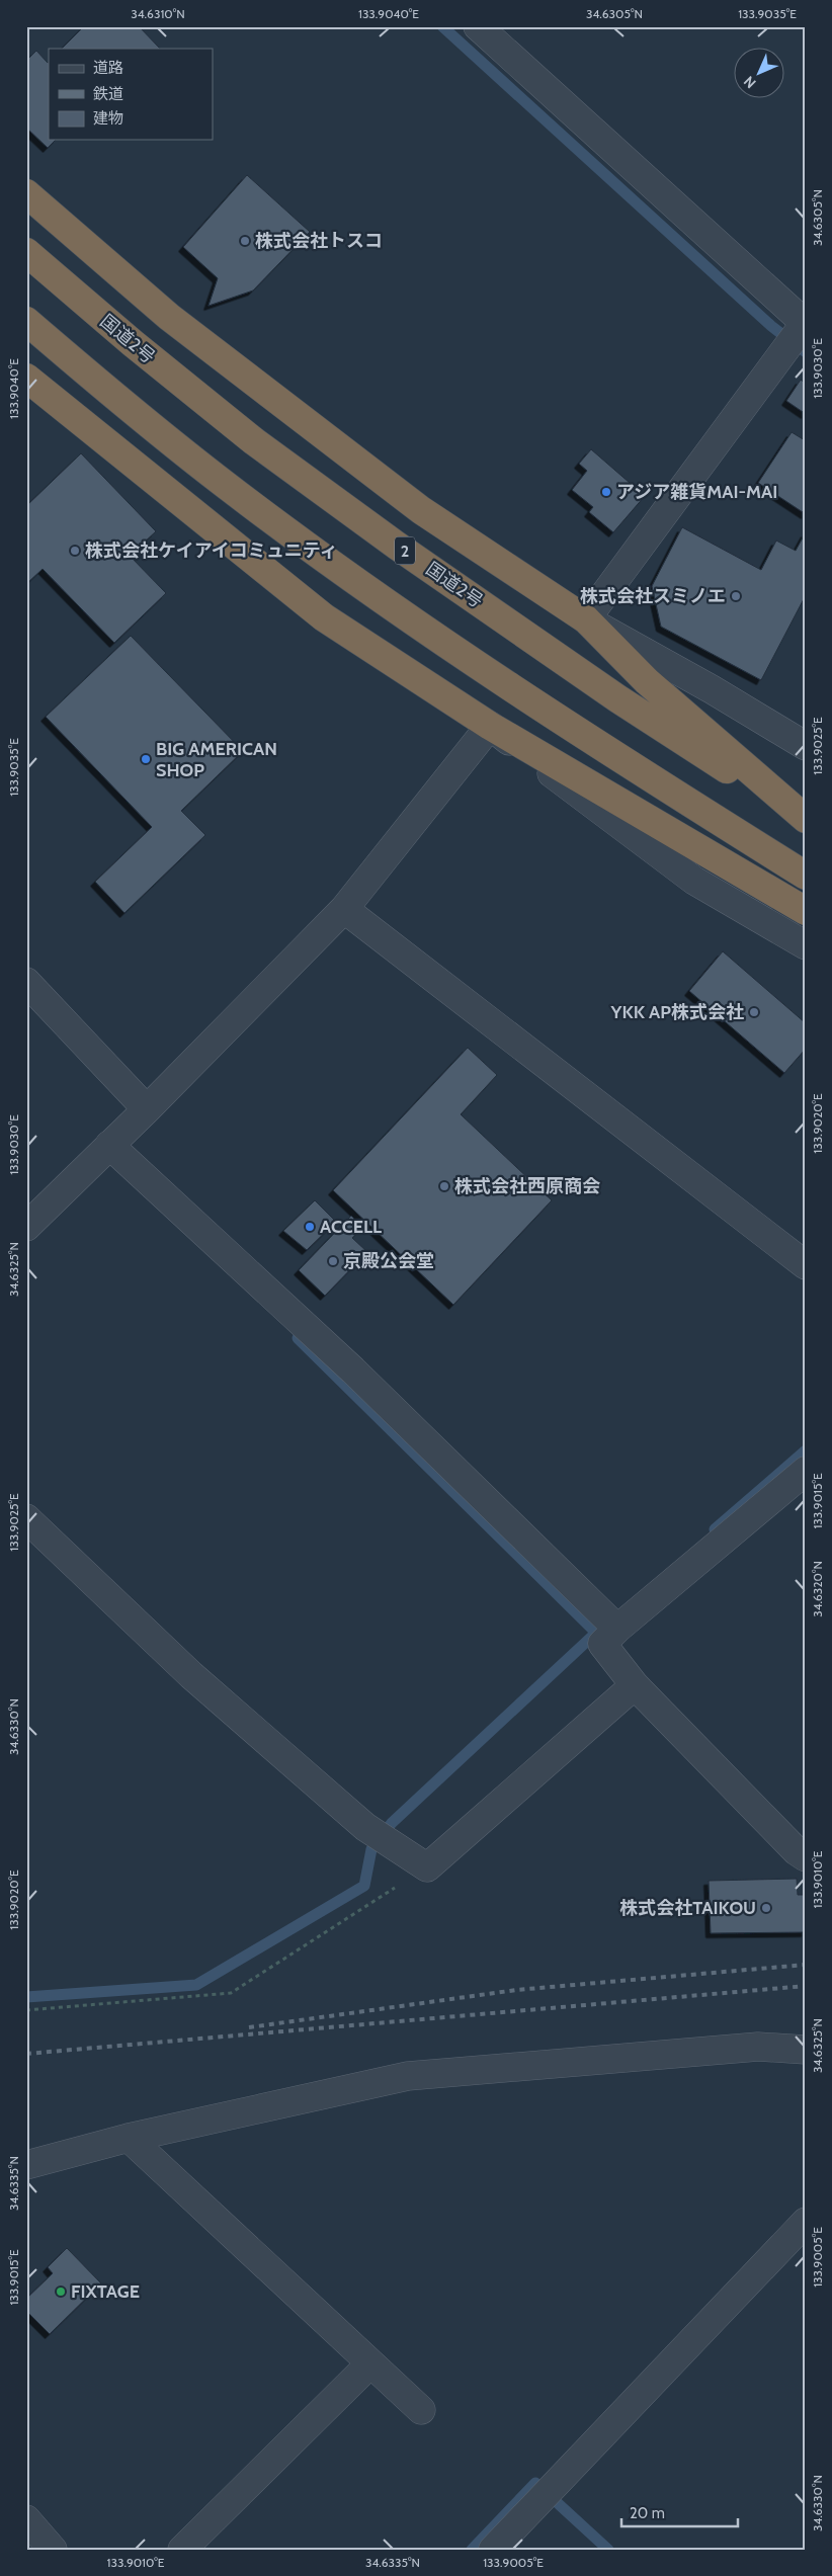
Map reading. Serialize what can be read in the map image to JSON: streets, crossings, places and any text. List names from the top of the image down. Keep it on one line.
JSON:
{"streets":{"highway":["国道2号","2"]},"places":["株式会社トスコ","アジア雑貨MAI-MAI","株式会社ケイアイコミュニティ","株式会社スミノエ","BIG AMERICAN SHOP","YKK AP株式会社","株式会社西原商会","ACCELL","京殿公会堂","株式会社TAIKOU","FIXTAGE"],"legend":["道路","鉄道","建物"],"scale_bar":"20 m","north":"bottom left","coordinates":["34.6310°N","133.9040°E","34.6305°N","133.9035°E","133.9030°E","133.9025°E","133.9020°E","34.6325°N","133.9015°E","34.6320°N","34.6330°N","133.9010°E","34.6335°N","133.9005°E"]}
